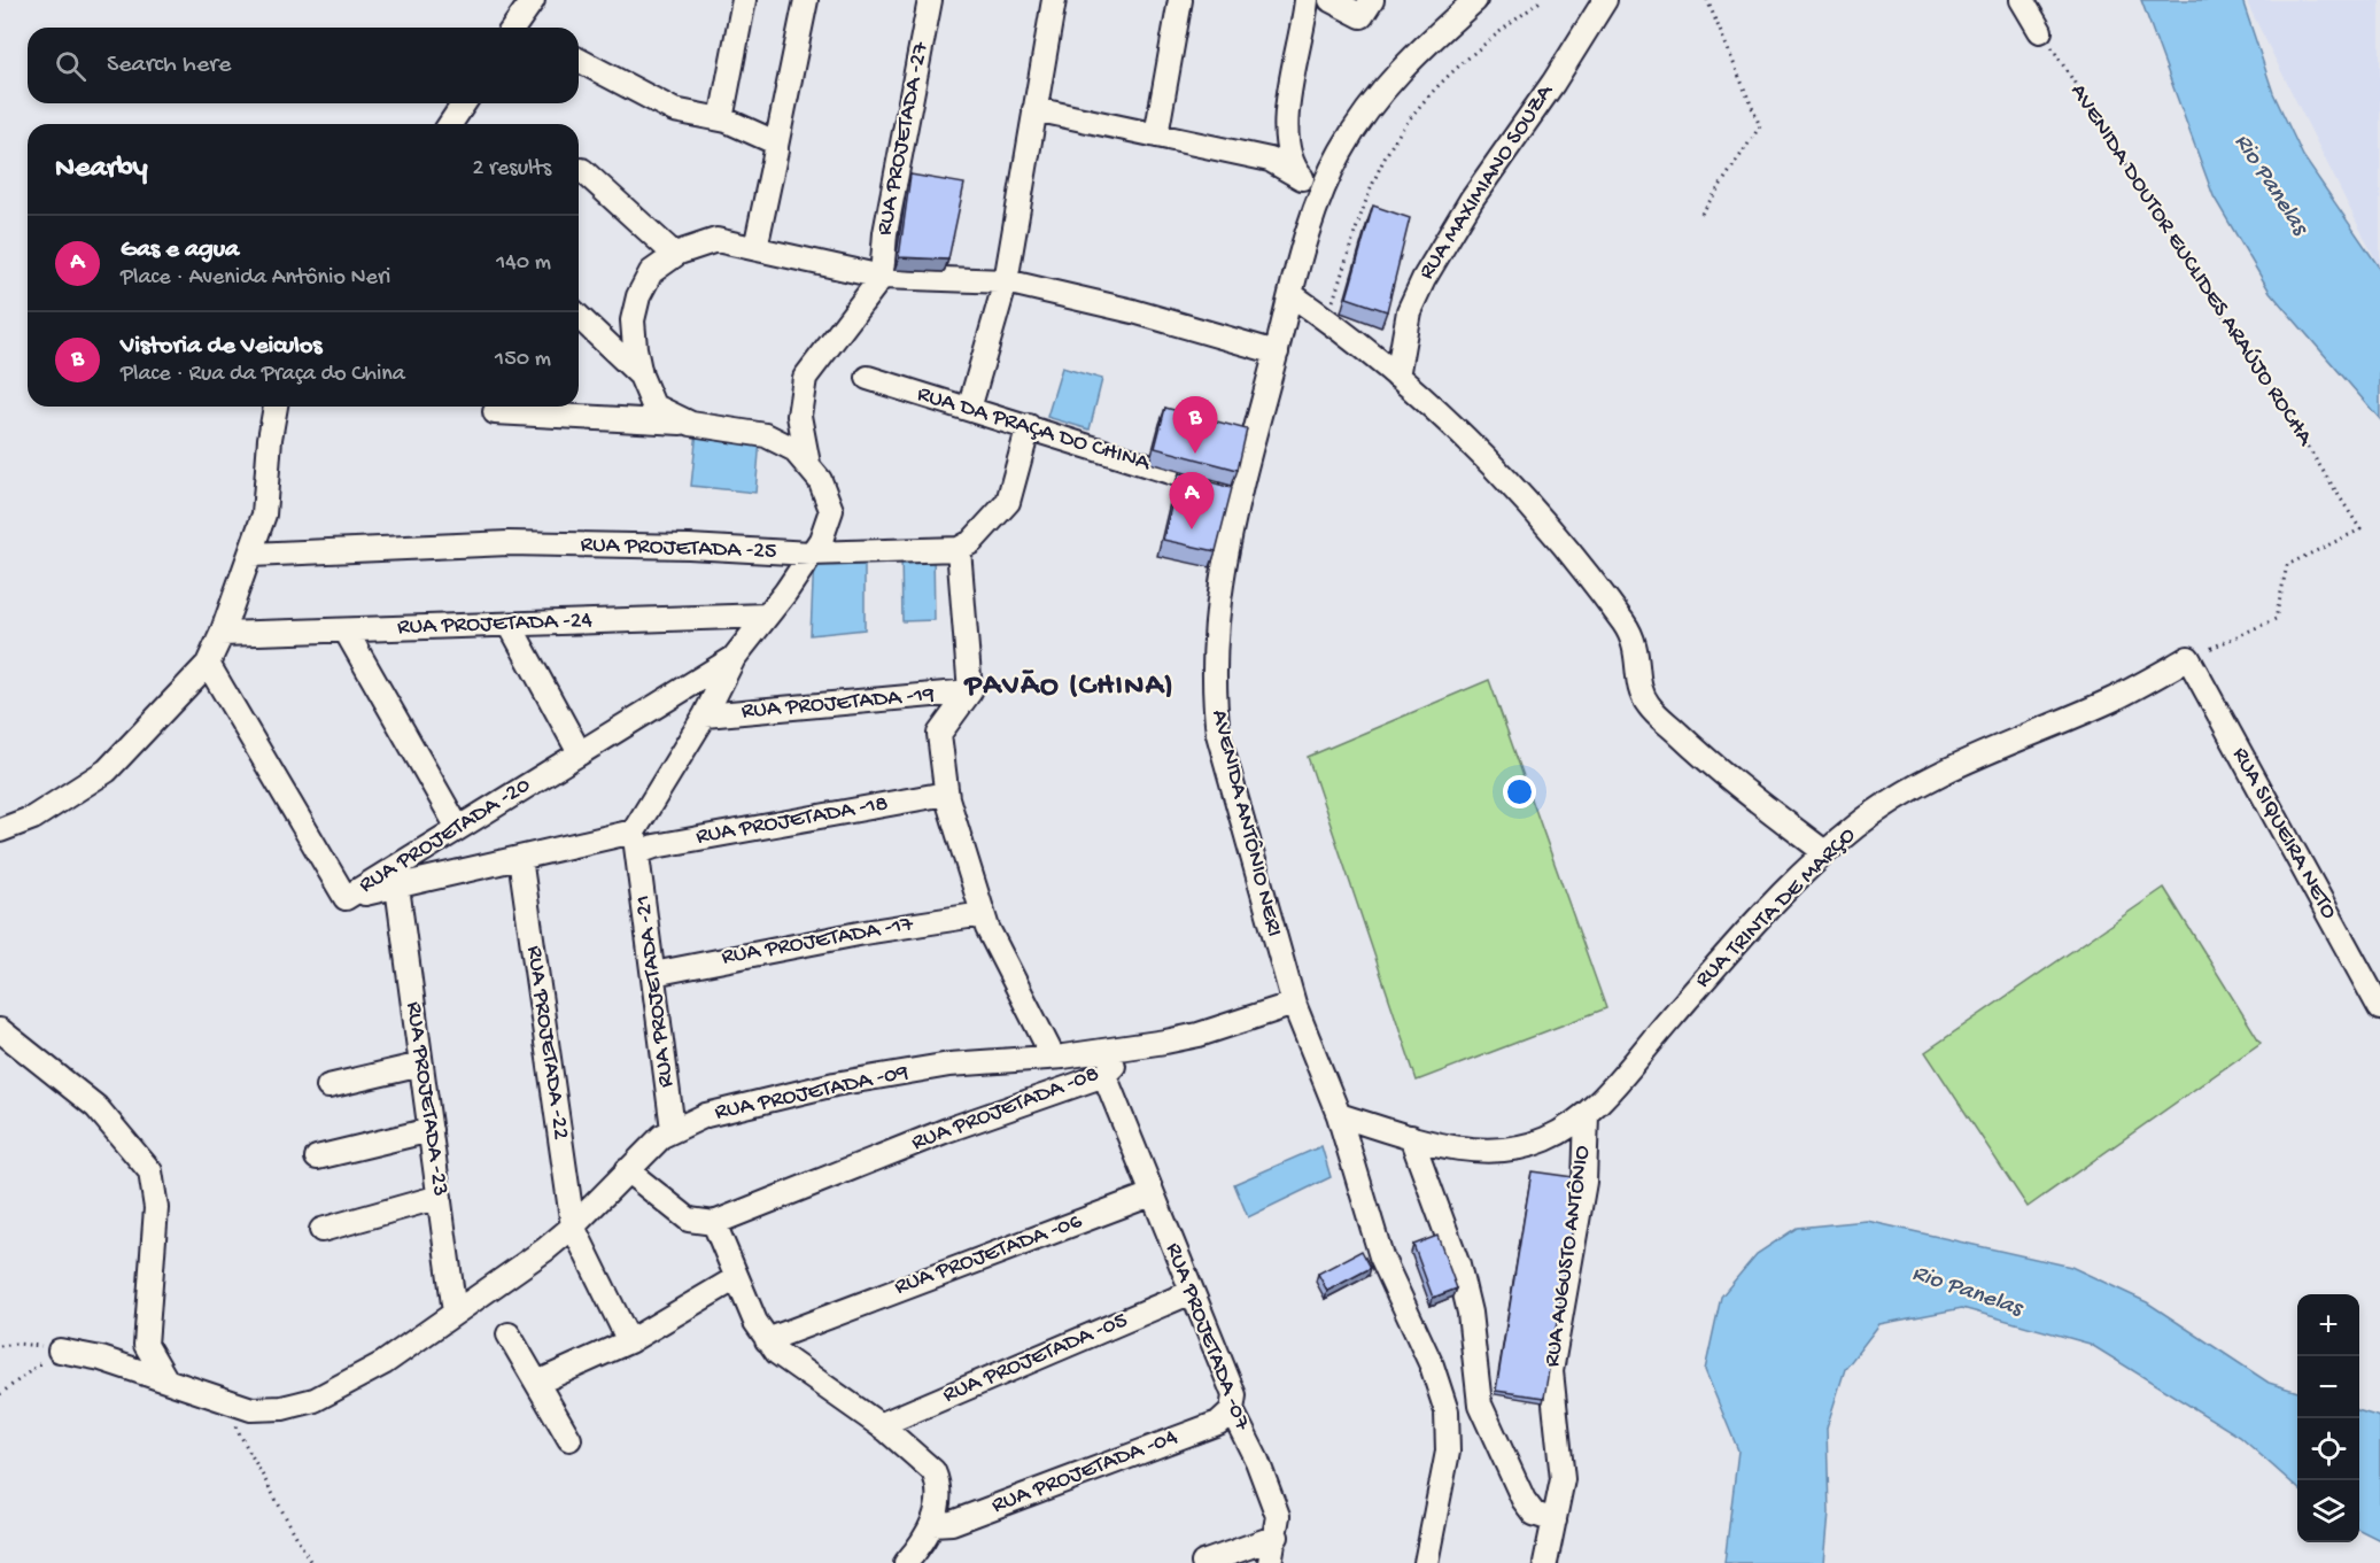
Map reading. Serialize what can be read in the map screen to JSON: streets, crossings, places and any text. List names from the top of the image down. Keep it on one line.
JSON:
{"streets":{"street":["RUA PROJETADA -27","RUA MAXIMIANO SOUZA","RUA DA PRAÇA DO CHINA","RUA PROJETADA -25","RUA PROJETADA -24","RUA PROJETADA -19","RUA PROJETADA -18","AVENIDA ANTÔNIO NERI","RUA SIQUEIRA NETO","RUA PROJETADA -20","RUA TRINTA DE MARÇO","RUA PROJETADA -17","RUA PROJETADA -21","RUA PROJETADA -22","RUA PROJETADA -09","RUA PROJETADA -23","RUA PROJETADA -08","RUA PROJETADA -06","RUA AUGUSTO ANTÔNIO","RUA PROJETADA -07","RUA PROJETADA -05","RUA PROJETADA -04"],"path":["AVENIDA DOUTOR EUCLIDES ARAÚJO ROCHA"]},"crossings":[["AVENIDA DOUTOR EUCLIDES ARAÚJO ROCHA","RUA SIQUEIRA NETO"],["AVENIDA DOUTOR EUCLIDES ARAÚJO ROCHA","RUA TRINTA DE MARÇO"],["RUA DA PRAÇA DO CHINA","AVENIDA ANTÔNIO NERI"],["RUA PROJETADA -25","RUA PROJETADA -20"],["RUA PROJETADA -24","RUA PROJETADA -20"],["RUA PROJETADA -18","RUA PROJETADA -20"],["RUA PROJETADA -18","RUA PROJETADA -21"],["RUA SIQUEIRA NETO","RUA TRINTA DE MARÇO"],["RUA PROJETADA -20","RUA PROJETADA -21"],["RUA PROJETADA -20","RUA PROJETADA -22"],["RUA PROJETADA -20","RUA PROJETADA -23"],["RUA TRINTA DE MARÇO","RUA AUGUSTO ANTÔNIO"],["RUA PROJETADA -17","RUA PROJETADA -21"],["RUA PROJETADA -21","RUA PROJETADA -09"],["RUA PROJETADA -22","RUA PROJETADA -09"],["RUA PROJETADA -09","RUA PROJETADA -23"],["RUA PROJETADA -09","RUA PROJETADA -08"],["RUA PROJETADA -08","RUA PROJETADA -07"],["RUA PROJETADA -06","RUA PROJETADA -07"],["RUA PROJETADA -07","RUA PROJETADA -05"],["RUA PROJETADA -07","RUA PROJETADA -04"]],"districts":["PAVÃO (CHINA)"],"water":["Rio Panelas"],"page":{"search":"Search here","heading":["Nearby","2 results"],"list":[{"mark":"A","name":"Gas e agua","note":"Place · Avenida Antônio Neri","value":"140 m"},{"mark":"B","name":"Vistoria de Veiculos","note":"Place · Rua da Praça do China","value":"150 m"}],"pins":["B","A"],"map_buttons":["+","−"]}}
